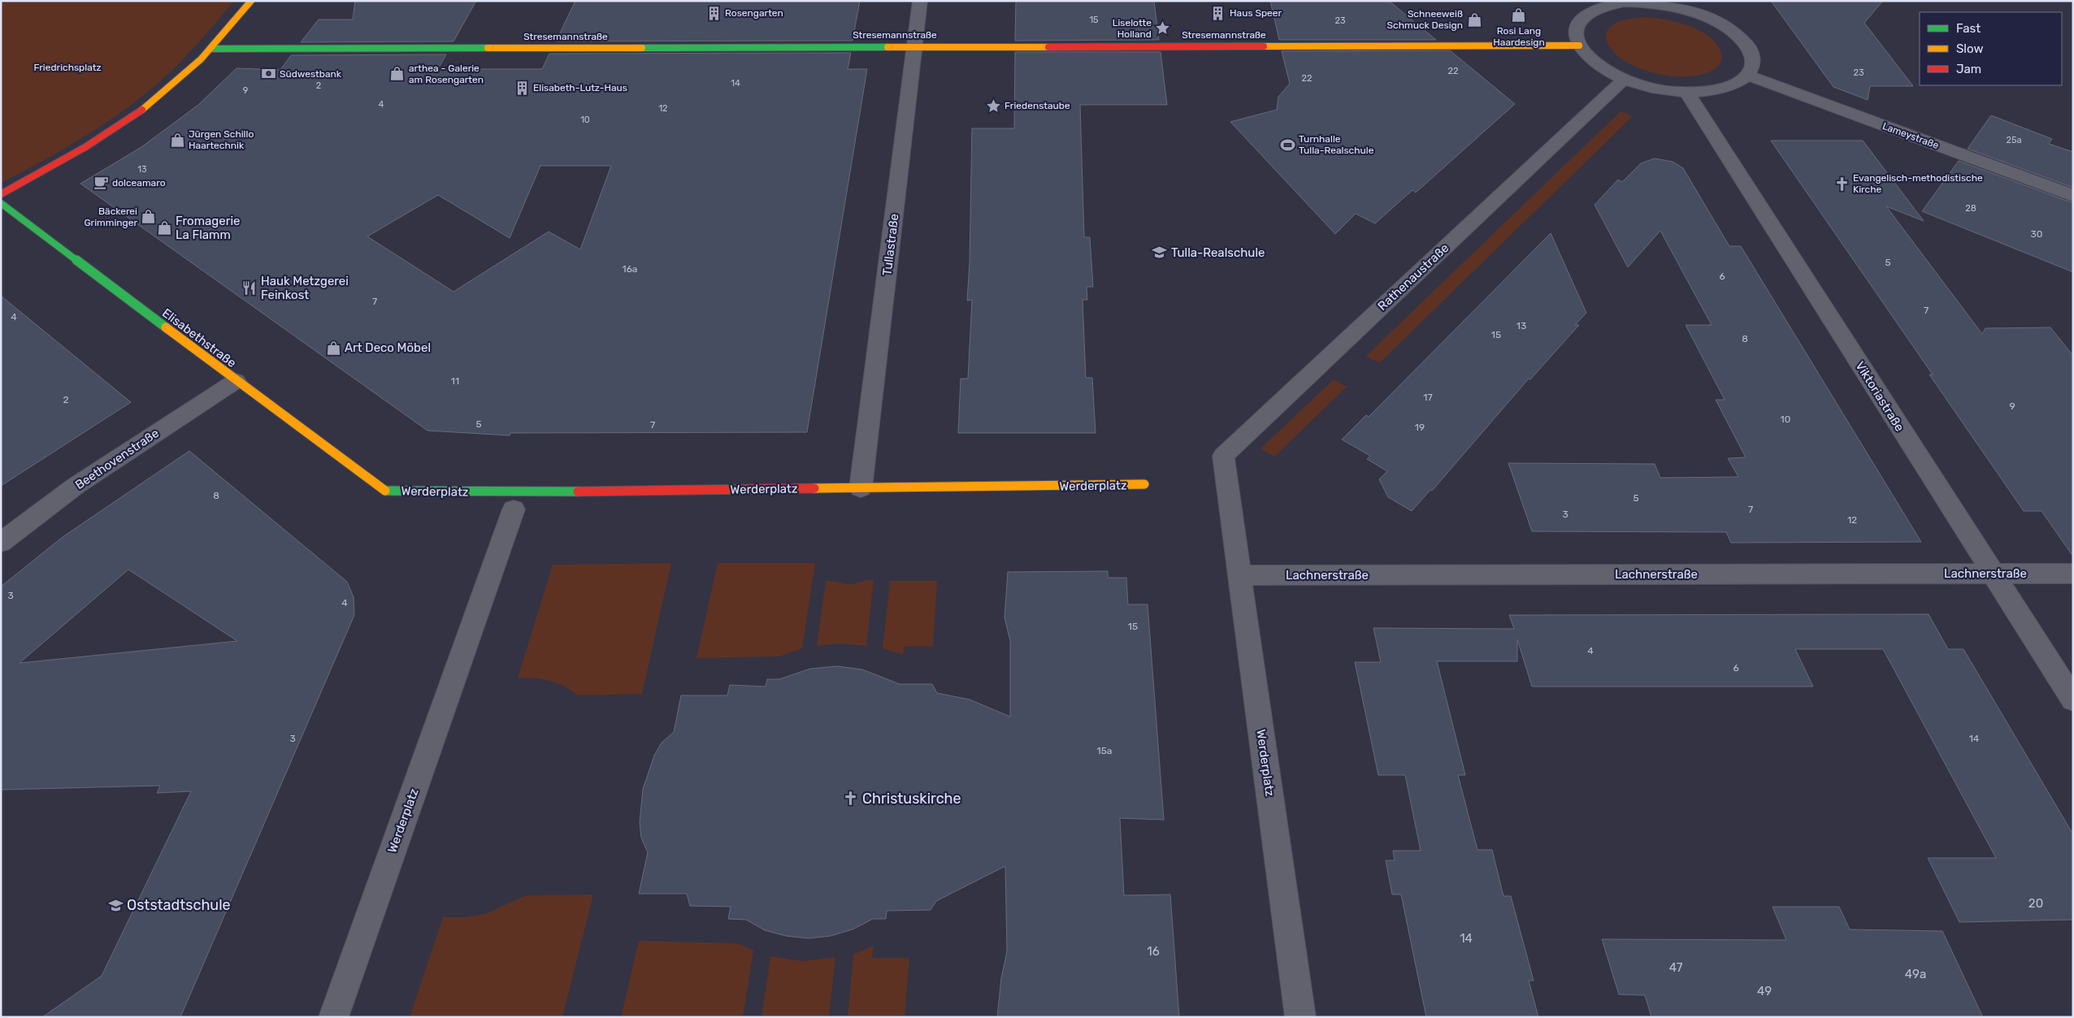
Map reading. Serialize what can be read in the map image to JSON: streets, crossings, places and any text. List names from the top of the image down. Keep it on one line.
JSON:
{"streets":{"street":["Stresemannstraße","Lameystraße","Tullastraße","Rathenaustraße","Elisabethstraße","Viktoriastraße","Beethovenstraße","Werderplatz","Lachnerstraße"]},"crossings":[["Stresemannstraße","Tullastraße"],["Tullastraße","Werderplatz"],["Rathenaustraße","Werderplatz"],["Elisabethstraße","Beethovenstraße"],["Elisabethstraße","Werderplatz"],["Viktoriastraße","Lachnerstraße"],["Werderplatz","Lachnerstraße"]],"parks":["Friedrichsplatz"],"places":{"building":["Rosengarten","Haus Speer","Elisabeth-Lutz-Haus"],"shop":["Rosi Lang Haardesign","Schneeweiß Schmuck Design","arthea - Galerie am Rosengarten","Jürgen Schillo Haartechnik","Bäckerei Grimminger","Fromagerie La Flamm","Art Deco Möbel"],"place":["Liselotte Holland","Friedenstaube"],"bank":["Südwestbank"],"sports":["Turnhalle Tulla-Realschule"],"cafe":["dolceamaro"],"church":["Evangelisch-methodistische Kirche","Christuskirche"],"school or university":["Tulla-Realschule","Oststadtschule"],"restaurant":["Hauk Metzgerei Feinkost"]},"house_numbers":["15","23","22","23","22","14","2","9","4","12","10","25a","13","28","30","5","16a","6","7","7","4","13","15","8","11","17","2","9","10","5","7","19","8","5","7","3","12","3","4","15","4","6","3","14","15a","20","14","16","47","49a","49"],"legend":["Fast","Slow","Jam"]}
